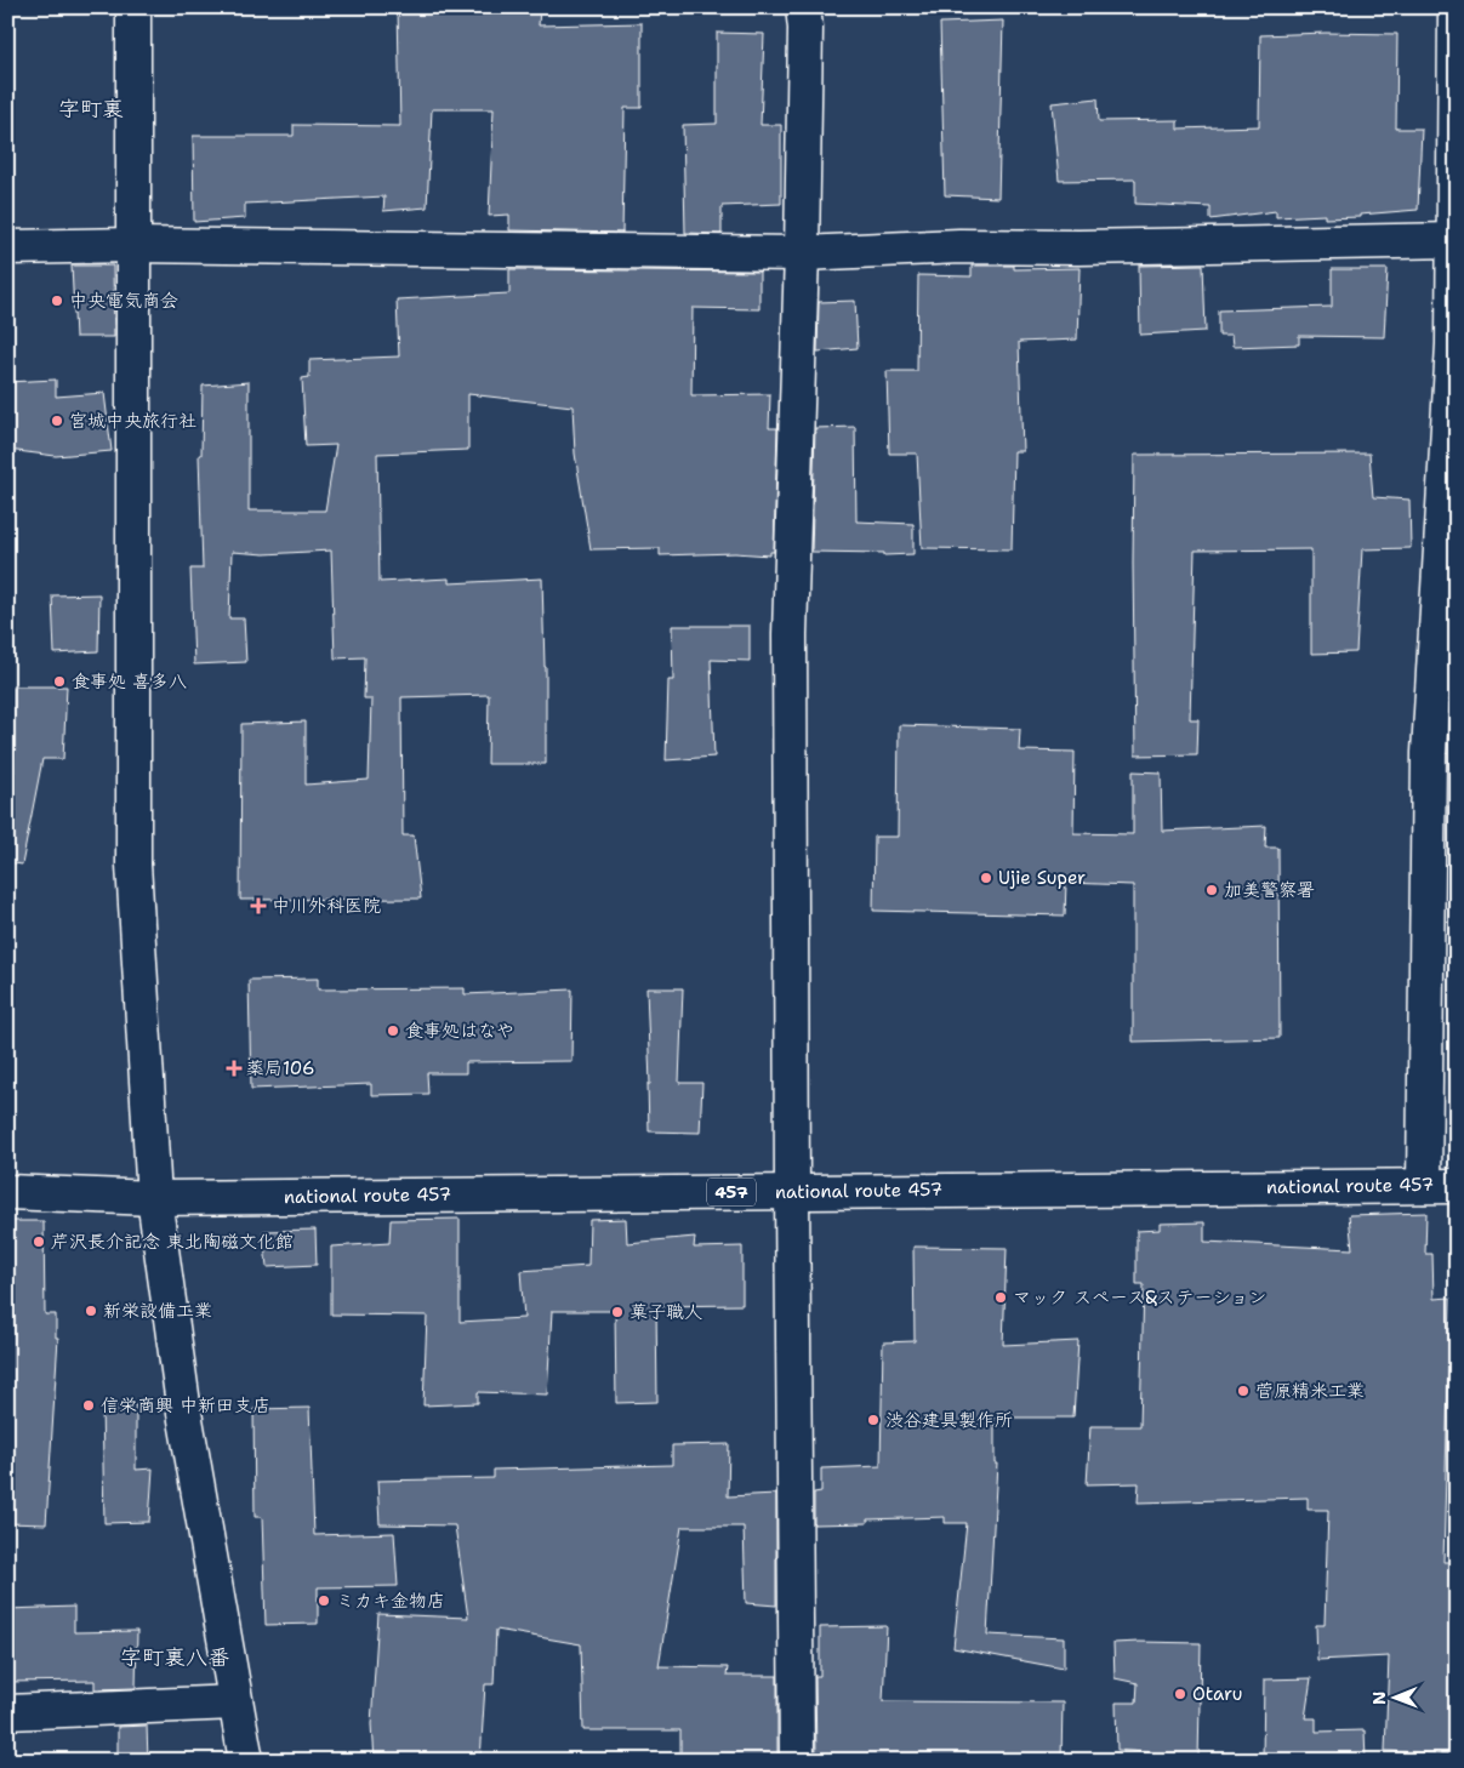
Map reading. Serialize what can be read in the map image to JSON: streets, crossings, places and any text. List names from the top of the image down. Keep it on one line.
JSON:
{"streets":{"main road":["national route 457","457"]},"districts":["字町裏","字町裏八番"],"places":{"other":["中央電気商会","宮城中央旅行社","食事処 喜多八","Ujie Super","加美警察署","食事処はなや","芹沢長介記念 東北陶磁文化館","マック スペース&ステーション","新栄設備工業","菓子職人","菅原精米工業","信栄商興 中新田支店","渋谷建具製作所","ミカキ金物店","Otaru"],"health":["中川外科医院","薬局106"]},"north":"left"}
